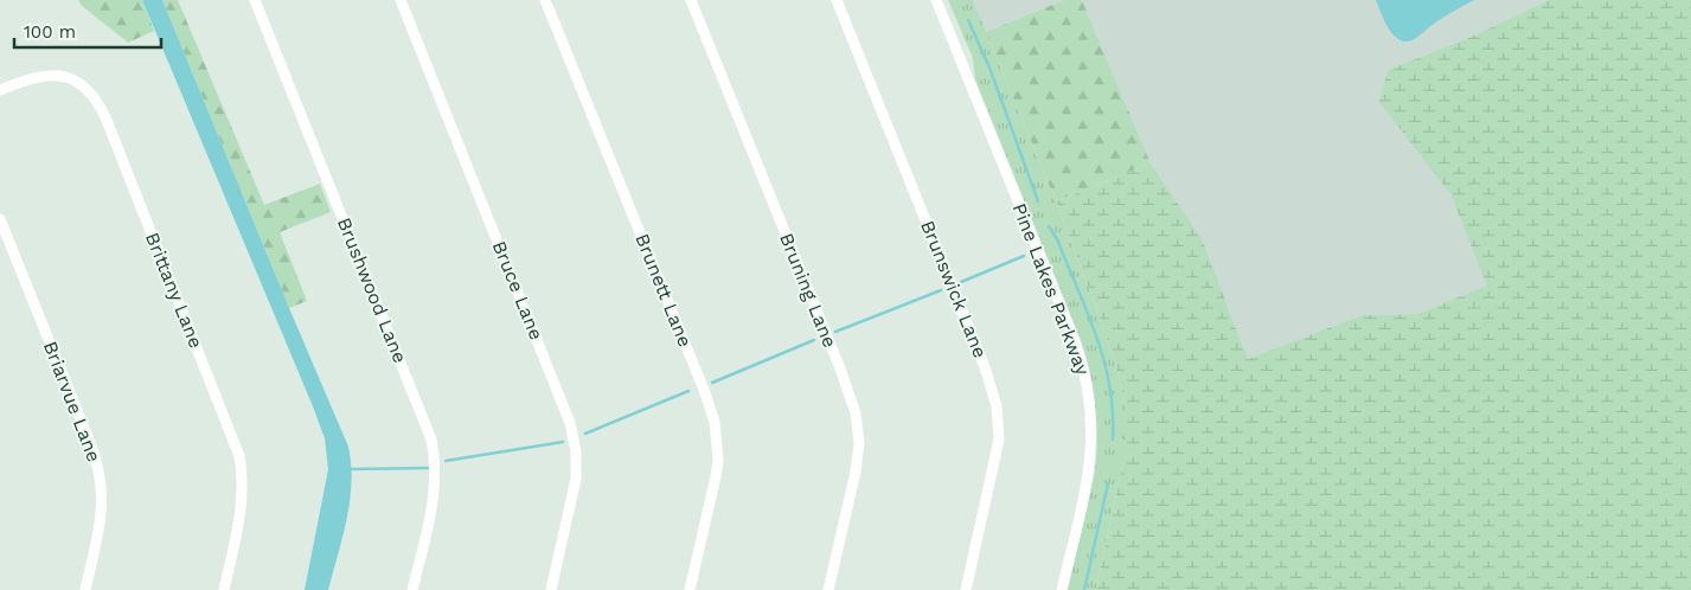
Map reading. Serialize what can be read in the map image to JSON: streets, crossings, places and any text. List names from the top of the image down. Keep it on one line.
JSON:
{"streets":{"street":["Brunswick Lane","Pine Lakes Parkway","Brittany Lane","Brushwood Lane","Bruce Lane","Brunett Lane","Bruning Lane","Briarvue Lane"]},"scale_bar":"100 m"}
